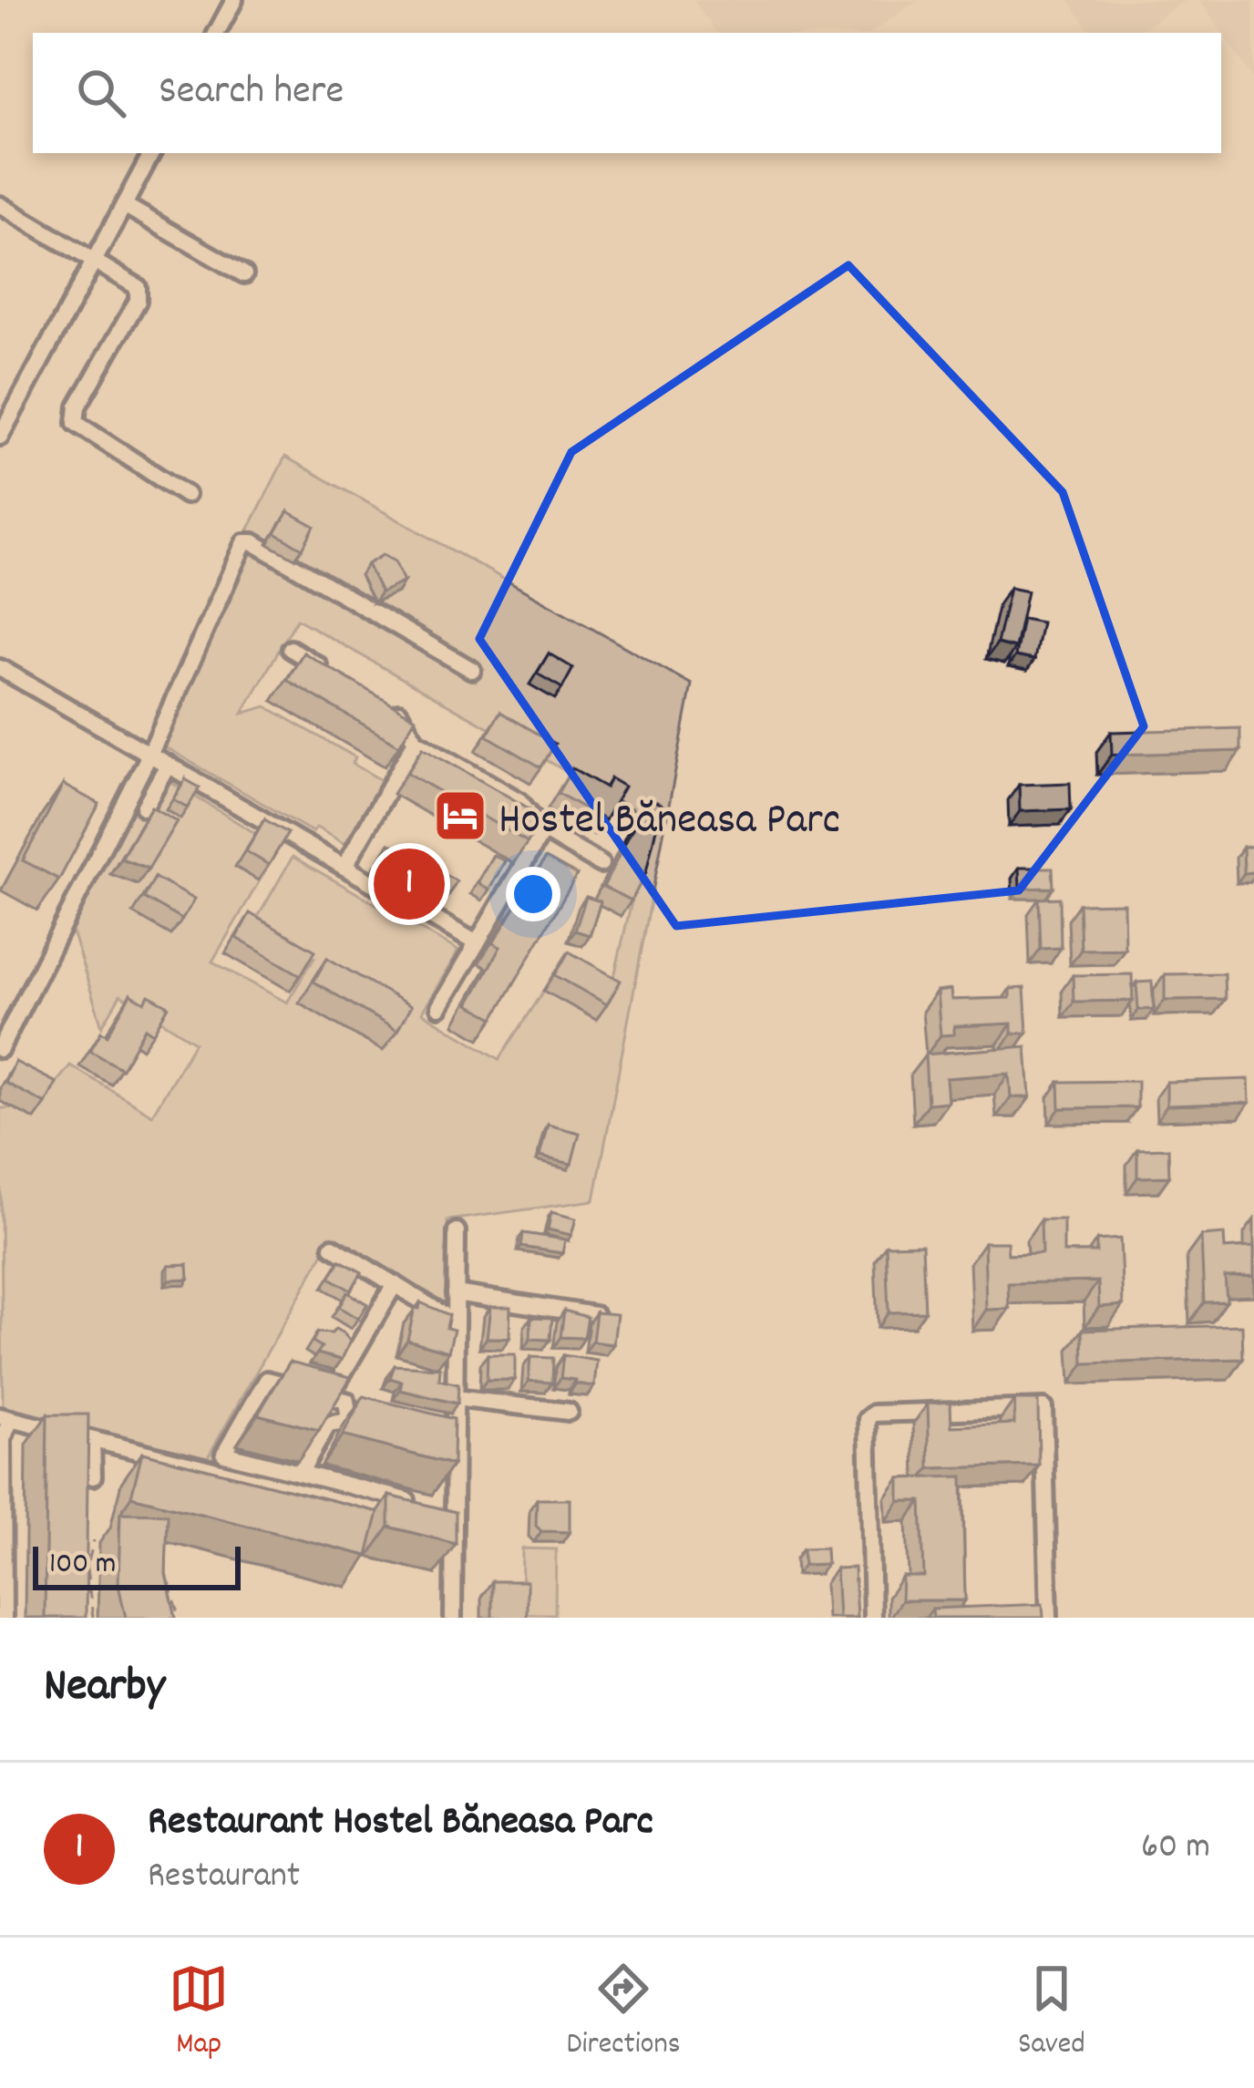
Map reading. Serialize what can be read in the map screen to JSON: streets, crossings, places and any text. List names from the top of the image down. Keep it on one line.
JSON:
{"places":{"hotel":["Hostel Băneasa Parc"]},"scale_bar":"100 m","page":{"search":"Search here","pins":"1","scale":"100 m","heading":"Nearby","list":[{"mark":"1","name":"Restaurant Hostel Băneasa Parc","note":"Restaurant","value":"60 m"}],"nav":["Map","Directions","Saved"]}}
